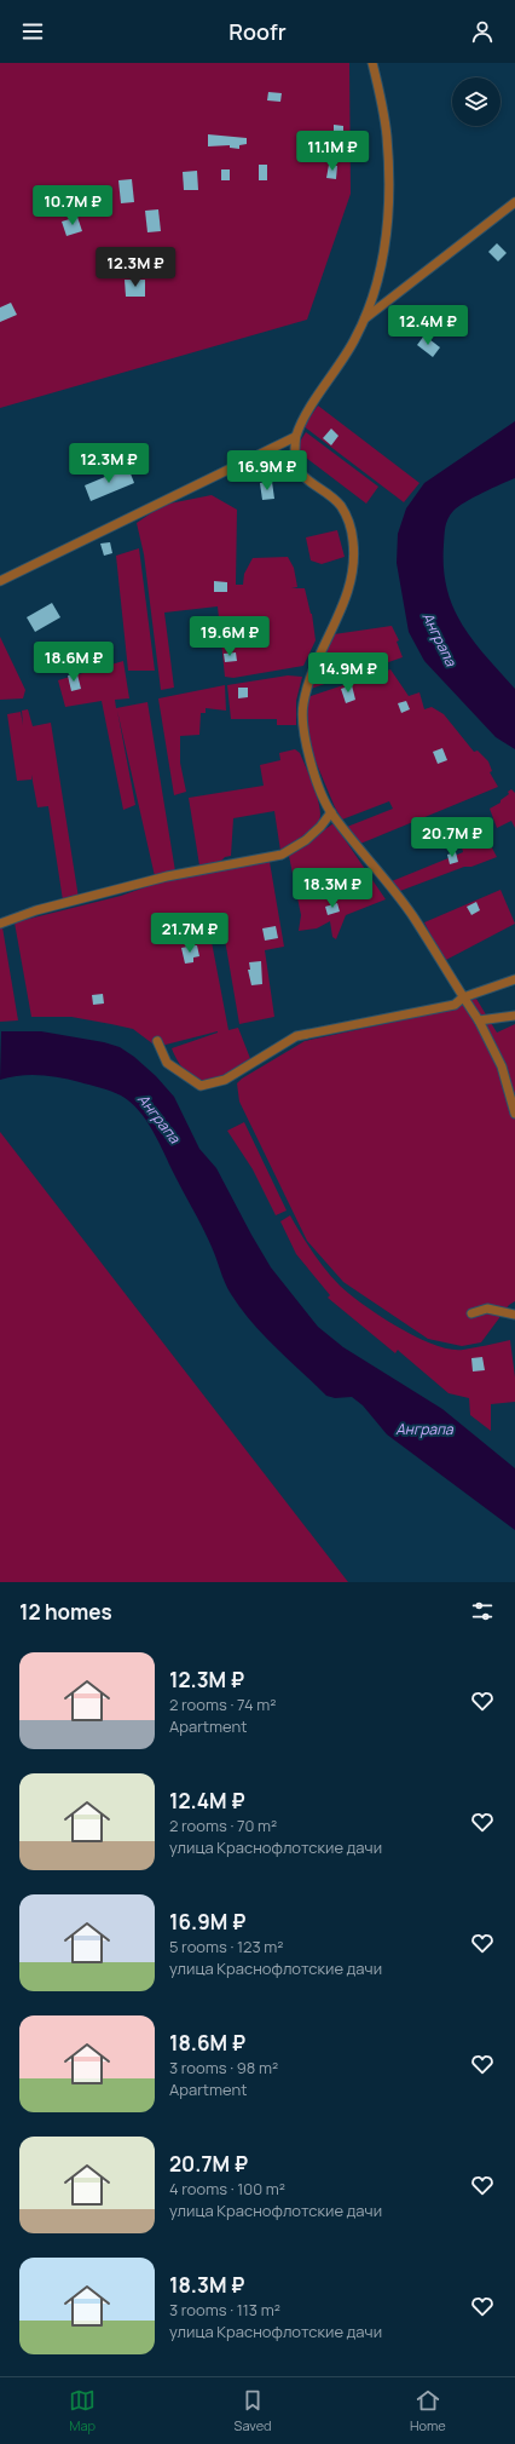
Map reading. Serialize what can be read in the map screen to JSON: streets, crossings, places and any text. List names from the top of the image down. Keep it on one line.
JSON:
{"water":["Анграпа"],"page":{"header":"Roofr","price":["11.1M ₽","10.7M ₽","12.3M ₽","12.4M ₽","12.3M ₽","16.9M ₽","19.6M ₽","18.6M ₽","14.9M ₽","20.7M ₽","18.3M ₽","21.7M ₽"],"heading":"12 homes","list":[{"name":"12.3M ₽","note":"2 rooms · 74 m² · Apartment"},{"name":"12.4M ₽","note":"2 rooms · 70 m² · улица Краснофлотские дачи"},{"name":"16.9M ₽","note":"5 rooms · 123 m² · улица Краснофлотские дачи"},{"name":"18.6M ₽","note":"3 rooms · 98 m² · Apartment"},{"name":"20.7M ₽","note":"4 rooms · 100 m² · улица Краснофлотские дачи"},{"name":"18.3M ₽","note":"3 rooms · 113 m² · улица Краснофлотские дачи"}],"tabs":["Map","Saved","Home"]}}
